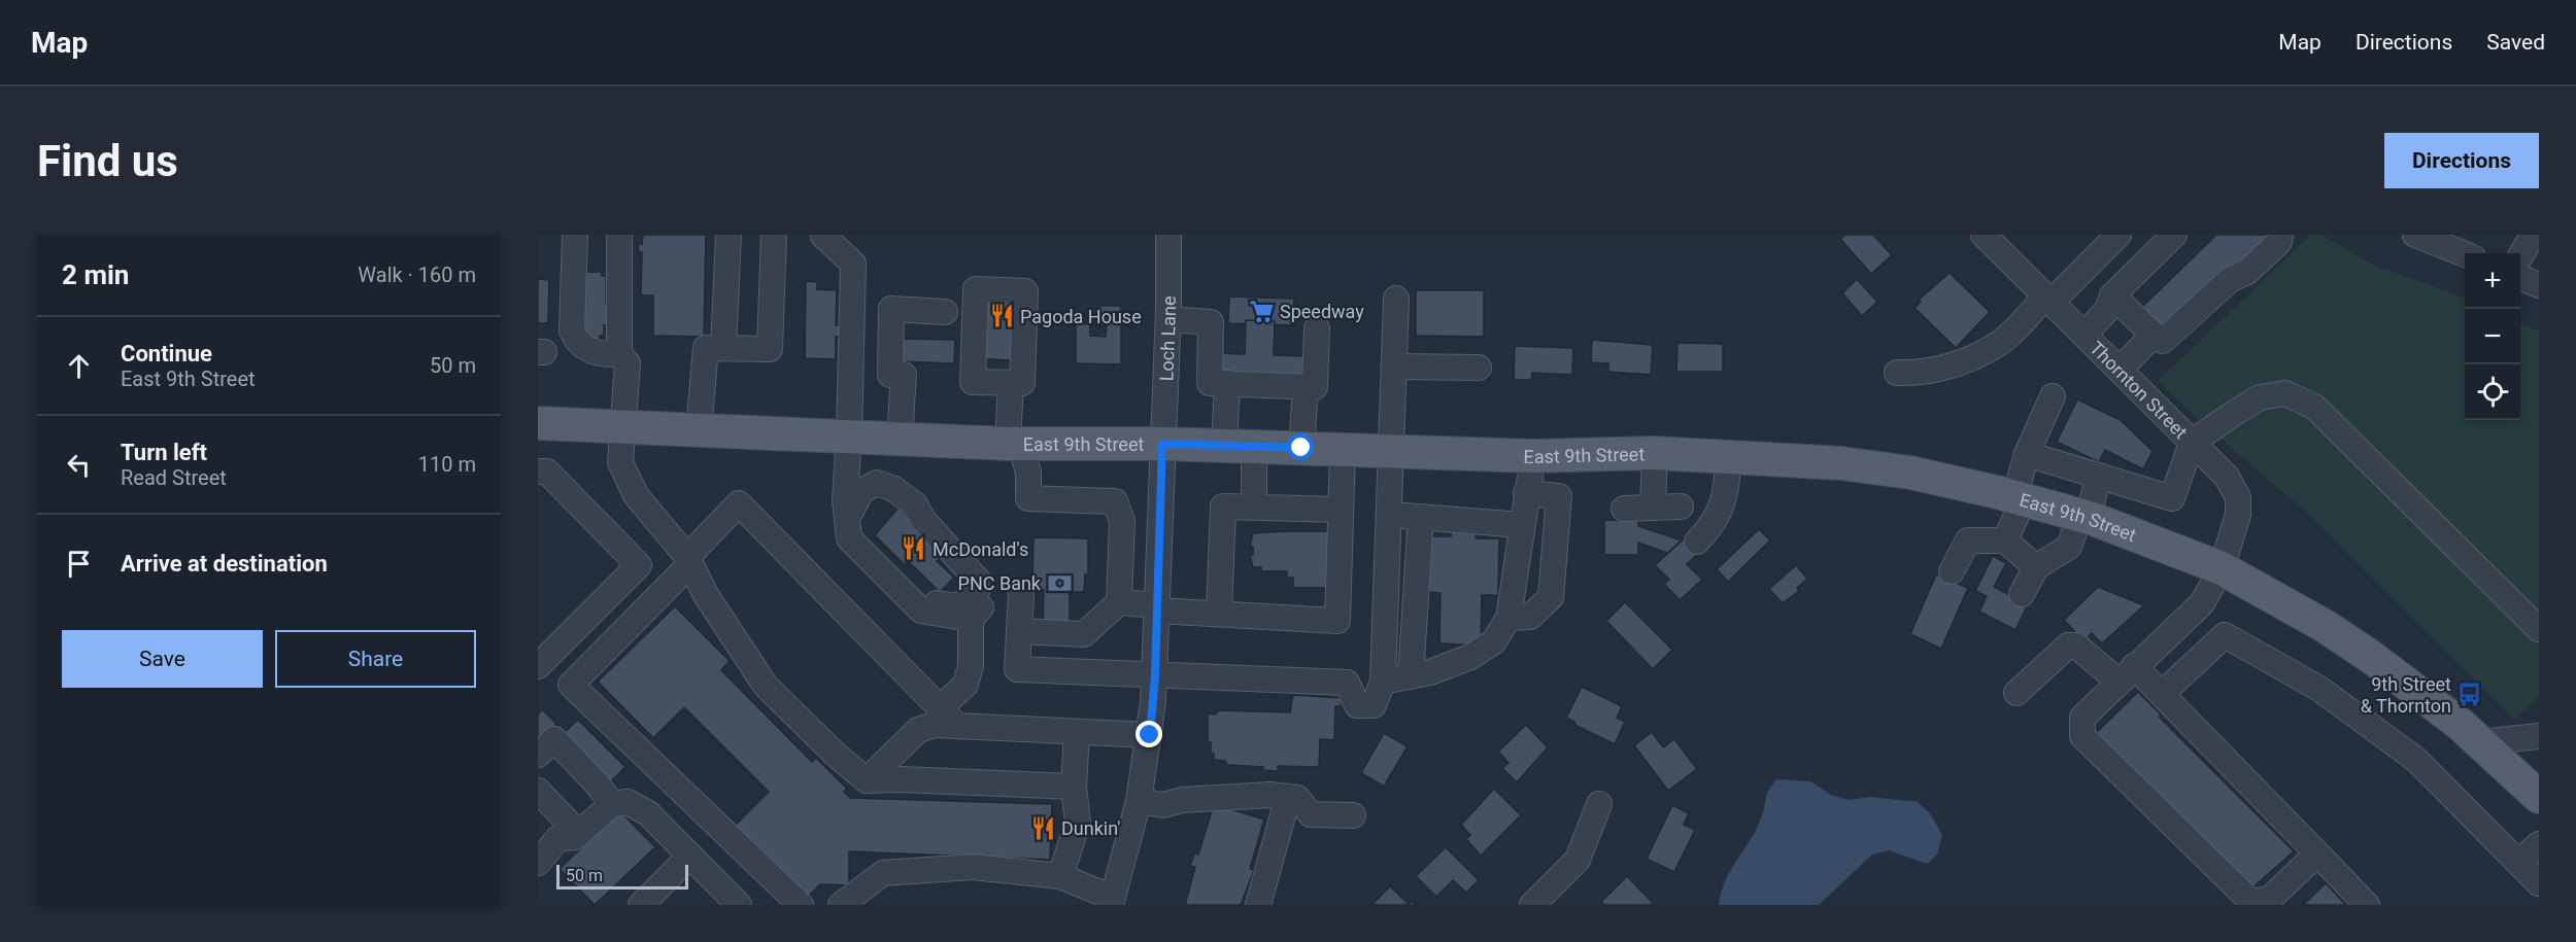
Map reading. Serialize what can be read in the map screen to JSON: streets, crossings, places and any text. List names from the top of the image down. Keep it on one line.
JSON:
{"streets":{"main road":["East 9th Street"],"street":["Loch Lane","Thornton Street"]},"crossings":[["Loch Lane","East 9th Street"],["Thornton Street","East 9th Street"]],"places":{"supermarket":["Speedway"],"restaurant":["Pagoda House","McDonald's","Dunkin'"],"bank":["PNC Bank"],"bus stop":["9th Street & Thornton"]},"scale_bar":"50 m","page":{"header":"Map","nav":["Map","Directions","Saved"],"buttons":["Directions",["Save","Share"]],"title":"Find us","heading":["2 min","Walk · 160 m"],"map_buttons":["+","−"],"list":[["Continue","East 9th Street","50 m"],["Turn left","Read Street","110 m"],"Arrive at destination"],"scale":"50 m"}}
